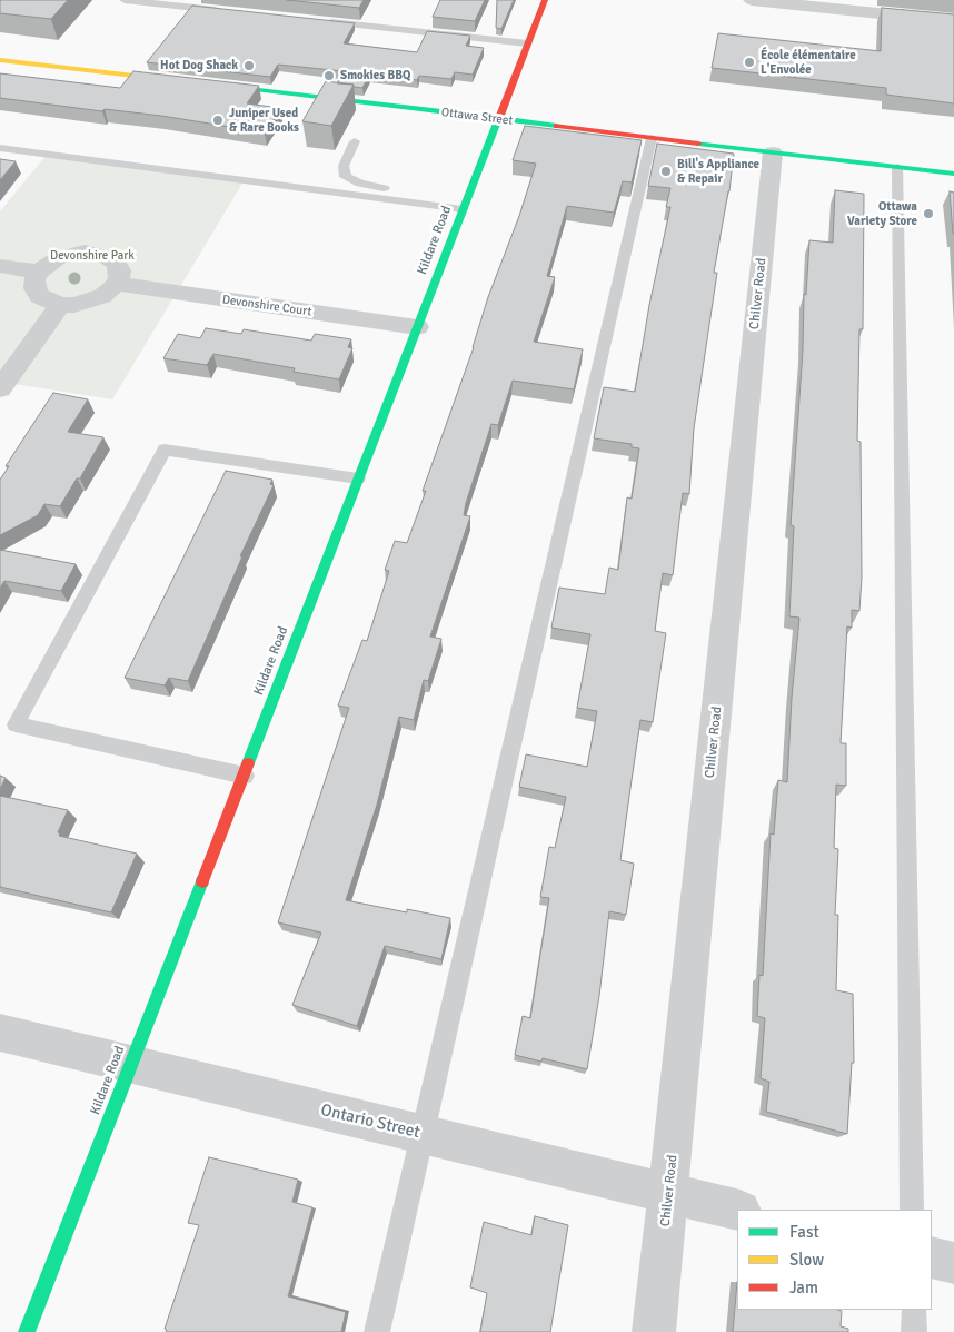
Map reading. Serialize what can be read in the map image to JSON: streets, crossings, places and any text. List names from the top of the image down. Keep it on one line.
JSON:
{"streets":{"street":["Ottawa Street","Kildare Road","Chilver Road","Devonshire Court","Ontario Street"]},"crossings":[["Ottawa Street","Kildare Road"],["Ottawa Street","Chilver Road"],["Kildare Road","Devonshire Court"],["Kildare Road","Ontario Street"],["Chilver Road","Ontario Street"]],"parks":["Devonshire Park"],"places":["École élémentaire L'Envolée","Hot Dog Shack","Smokies BBQ","Juniper Used & Rare Books","Bill's Appliance & Repair","Ottawa Variety Store"],"legend":["Fast","Slow","Jam"]}
